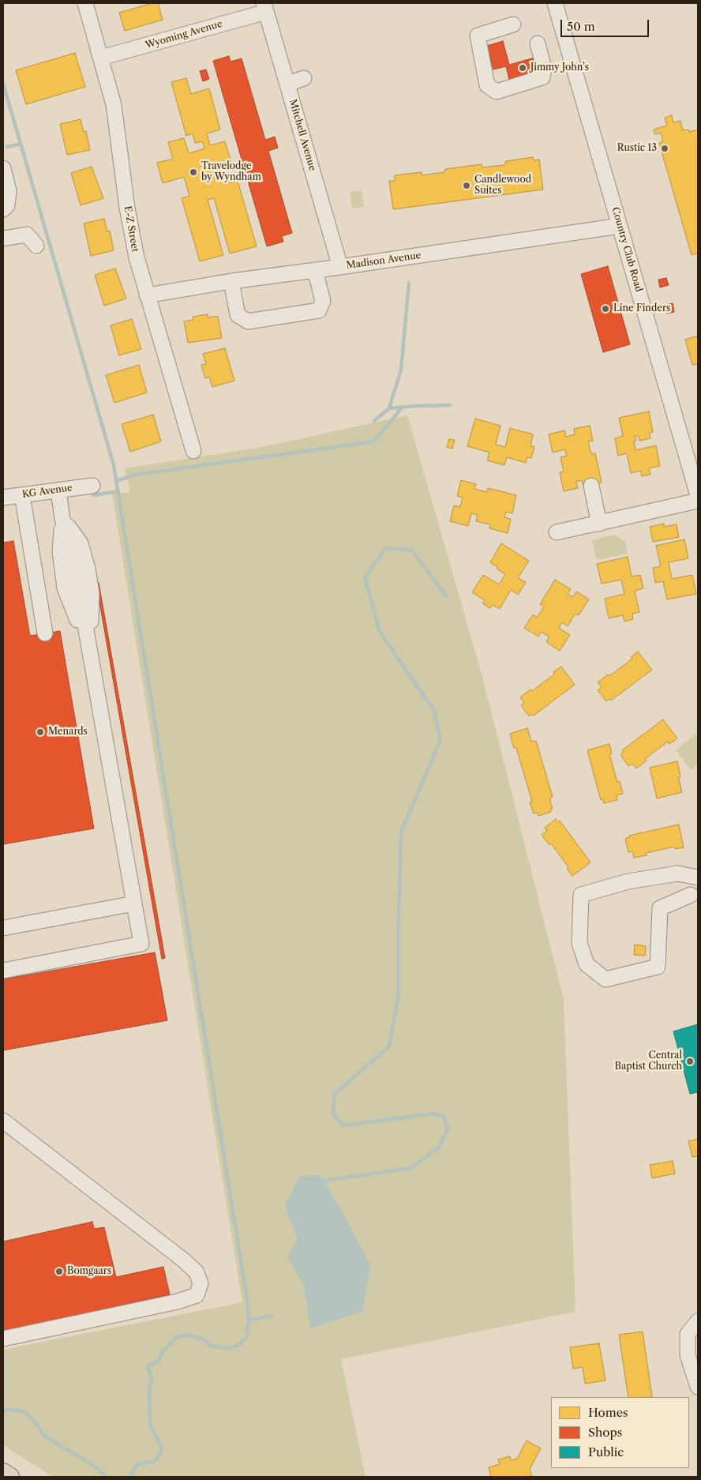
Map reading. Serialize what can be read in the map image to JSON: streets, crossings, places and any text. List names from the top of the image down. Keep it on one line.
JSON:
{"streets":{"street":["Wyoming Avenue","Mitchell Avenue","E-Z Street","Country Club Road","Madison Avenue","KG Avenue"]},"crossings":[["Wyoming Avenue","Mitchell Avenue"],["Wyoming Avenue","E-Z Street"],["Mitchell Avenue","Madison Avenue"],["E-Z Street","Madison Avenue"],["Country Club Road","Madison Avenue"]],"places":["Jimmy John's","Rustic 13","Travelodge by Wyndham","Candlewood Suites","Line Finders","Menards","Central Baptist Church","Bomgaars"],"legend":["Homes","Shops","Public"],"scale_bar":"50 m"}
